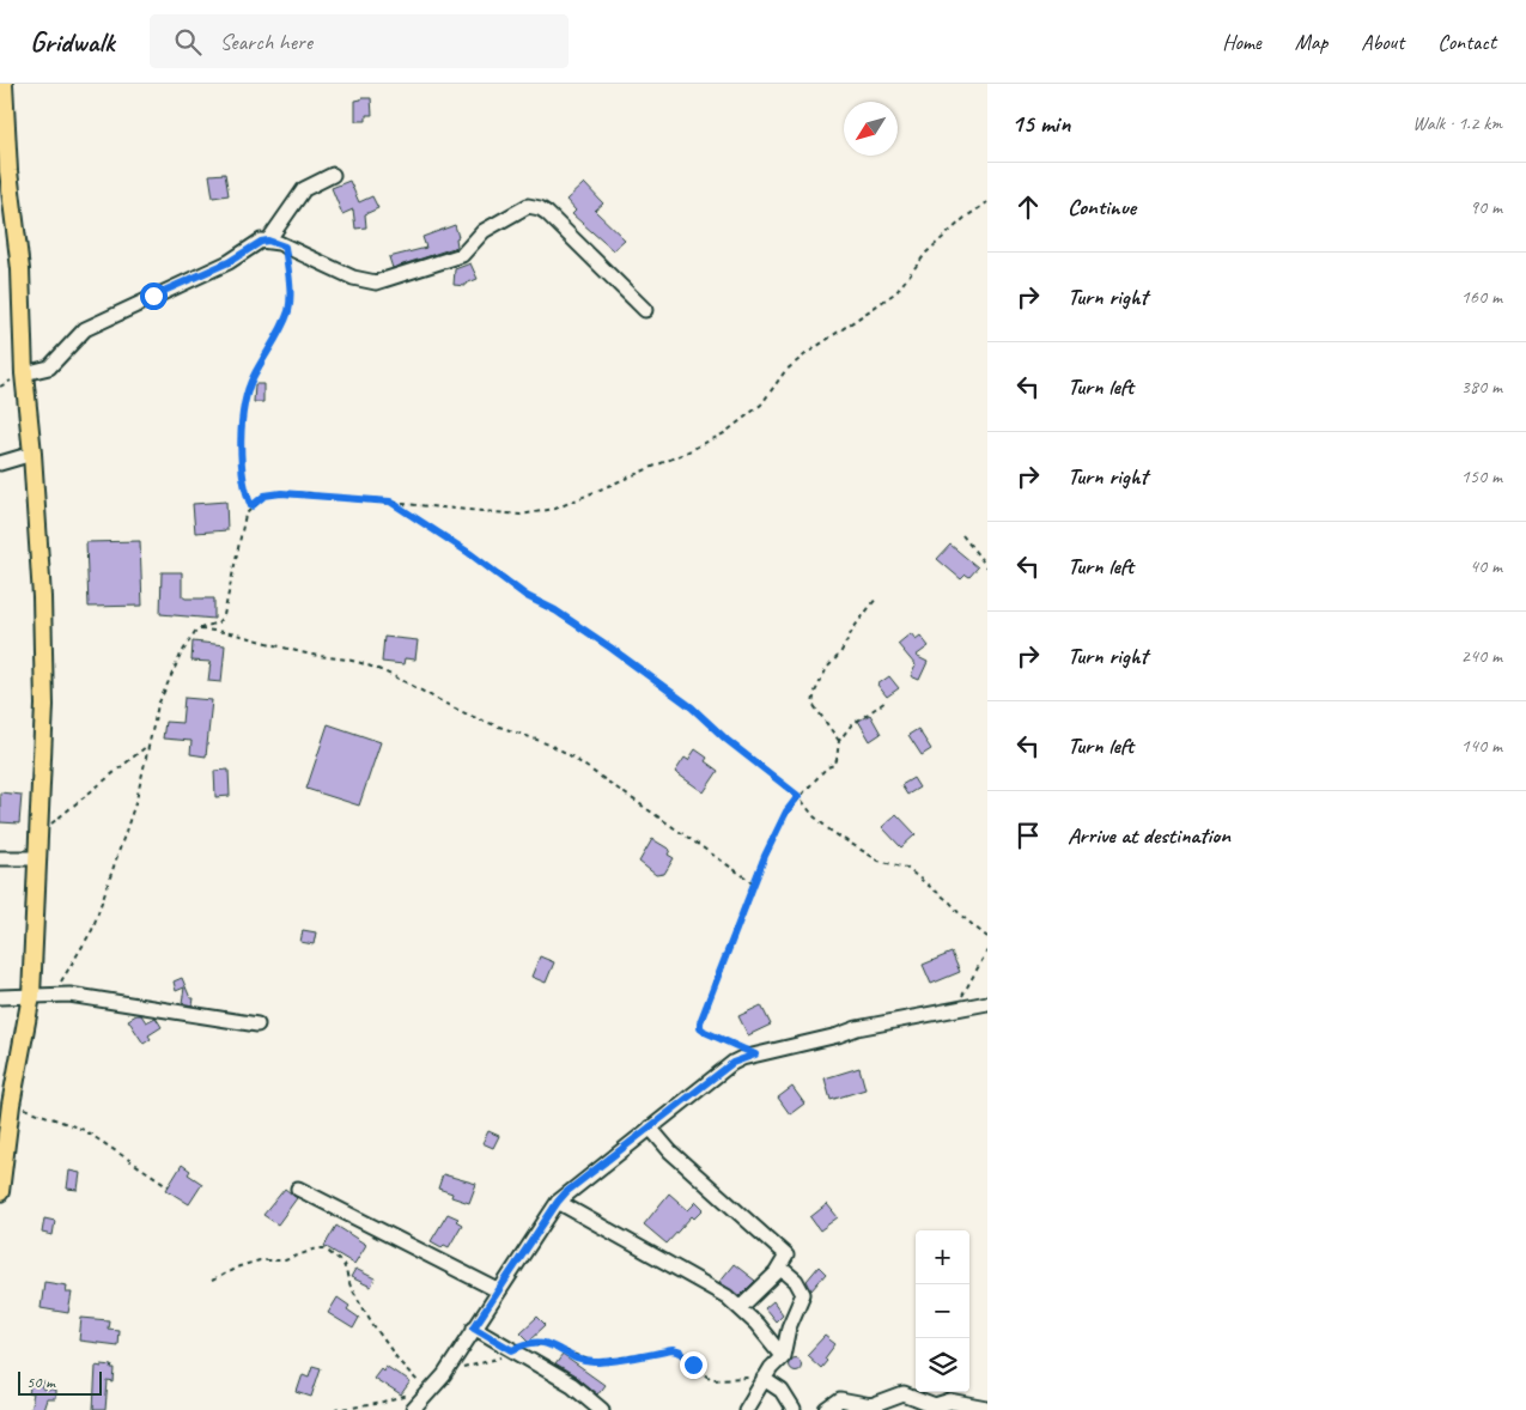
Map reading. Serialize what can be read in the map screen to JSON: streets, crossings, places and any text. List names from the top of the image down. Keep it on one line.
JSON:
{"scale_bar":"50 m","north":"bottom left","page":{"header":"Gridwalk","search":"Search here","nav":["Home","Map","About","Contact"],"heading":["15 min","Walk · 1.2 km"],"list":[["Continue","90 m"],["Turn right","160 m"],["Turn left","380 m"],["Turn right","150 m"],["Turn left","40 m"],["Turn right","240 m"],["Turn left","140 m"],"Arrive at destination"],"map_buttons":["+","−"],"scale":"50 m"}}
